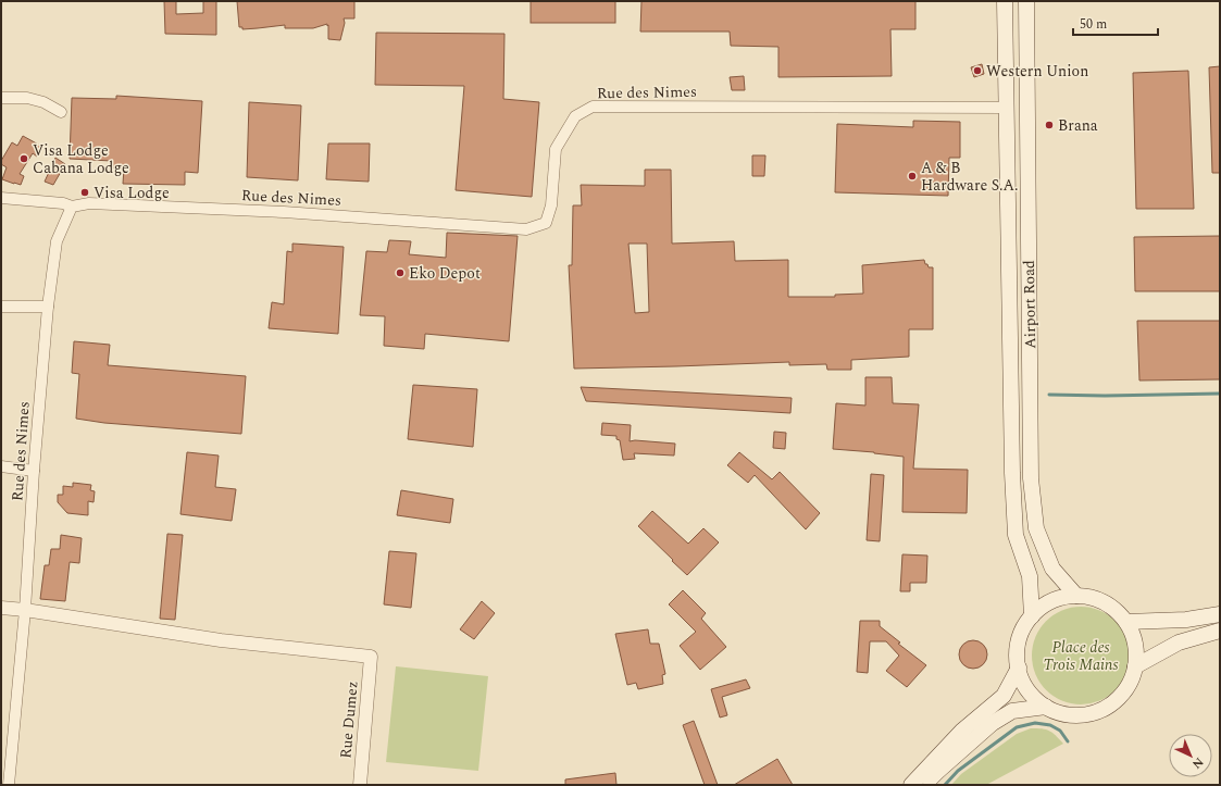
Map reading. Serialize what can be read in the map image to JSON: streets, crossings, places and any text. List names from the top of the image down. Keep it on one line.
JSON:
{"streets":{"main road":["Airport Road"],"street":["Rue des Nimes","Rue Dumez"]},"crossings":[["Rue des Nimes","Airport Road"],["Rue des Nimes","Rue Dumez"]],"parks":["Place des Trois Mains"],"places":["Western Union","Brana","Visa Lodge Cabana Lodge","A & B Hardware S.A.","Visa Lodge","Eko Depot"],"scale_bar":"50 m","north":"bottom right"}
